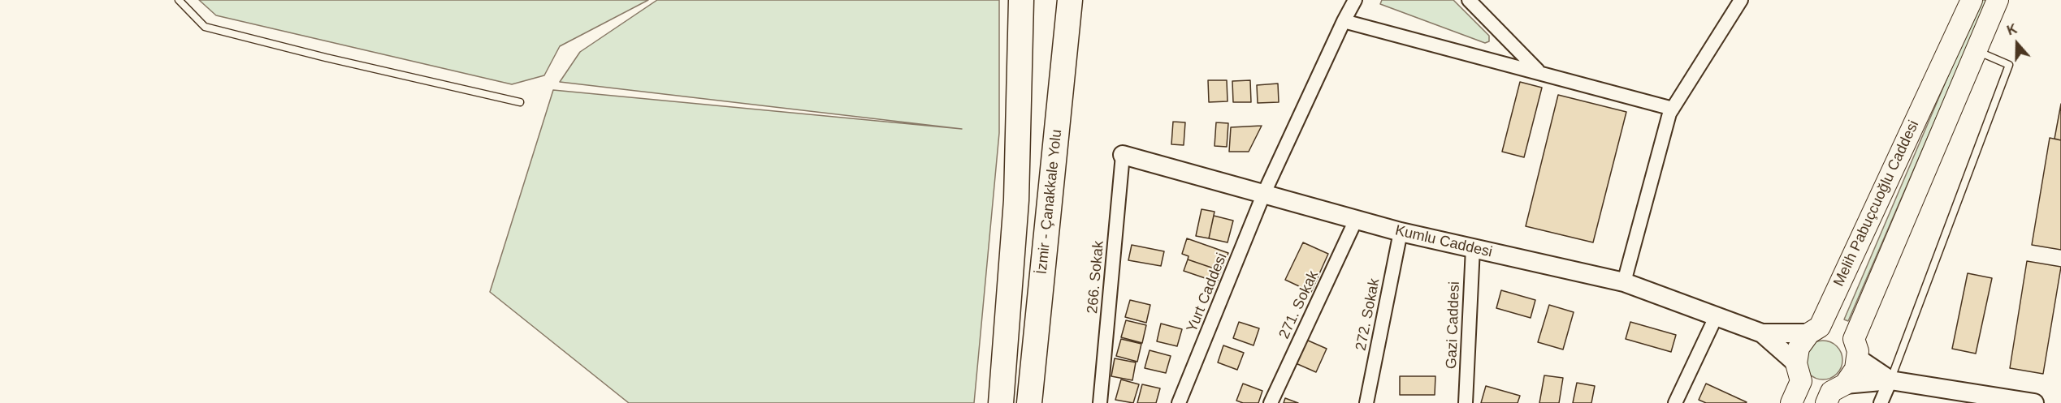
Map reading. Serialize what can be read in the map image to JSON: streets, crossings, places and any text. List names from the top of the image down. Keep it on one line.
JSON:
{"streets":{"highway":["İzmir - Çanakkale Yolu"],"main road":["Melih Pabuçcuoğlu Caddesi"],"street":["Kumlu Caddesi","266. Sokak","Yurt Caddesi","271. Sokak","272. Sokak","Gazi Caddesi"]},"crossings":[["Kumlu Caddesi","266. Sokak"],["Kumlu Caddesi","Yurt Caddesi"],["Kumlu Caddesi","271. Sokak"],["Kumlu Caddesi","272. Sokak"],["Kumlu Caddesi","Gazi Caddesi"]],"north":"top"}
